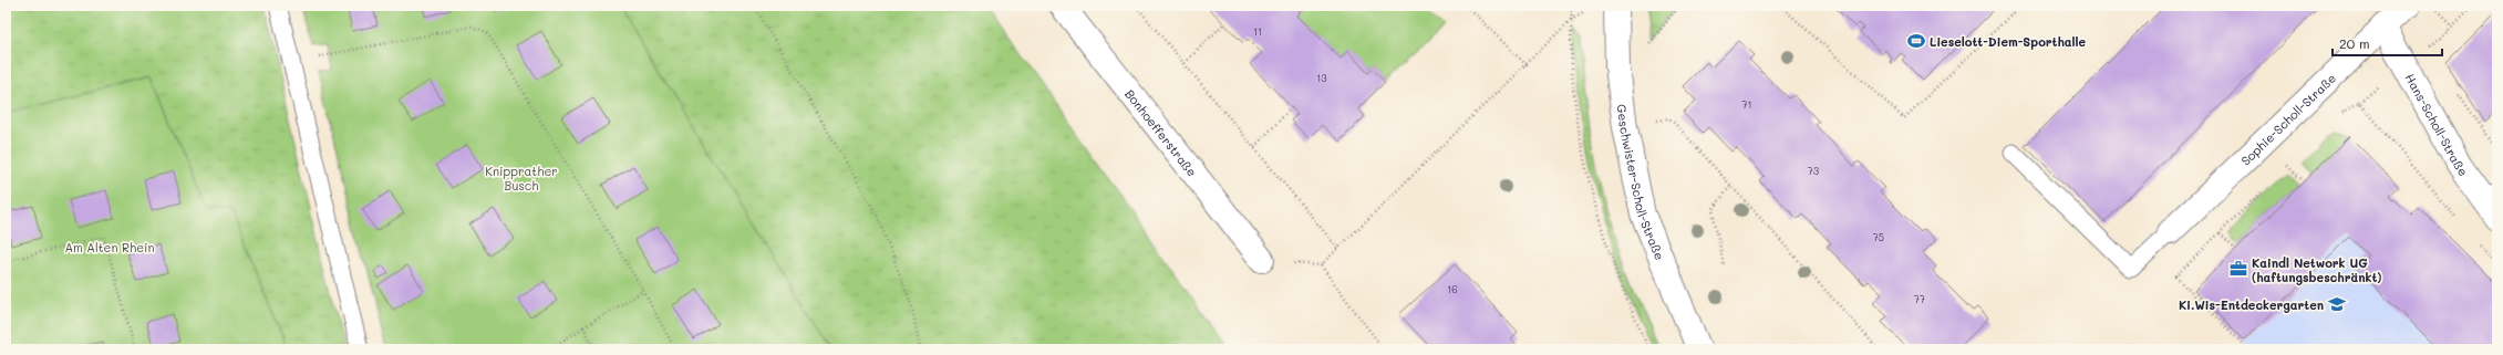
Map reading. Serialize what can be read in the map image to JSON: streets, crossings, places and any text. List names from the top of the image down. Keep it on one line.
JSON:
{"streets":{"street":["Sophie-Scholl-Straße","Hans-Scholl-Straße","Bonhoefferstraße","Geschwister-Scholl-Straße"]},"crossings":[["Sophie-Scholl-Straße","Hans-Scholl-Straße"]],"parks":["Knipprather Busch","Am Alten Rhein"],"places":{"sports":["Lieselott-Diem-Sporthalle"],"office":["Kaindl Network UG (haftungsbeschränkt)"],"school or university":["Ki.Wis-Entdeckergarten"]},"house_numbers":["11","13","71","73","75","16","77"],"scale_bar":"20 m"}
